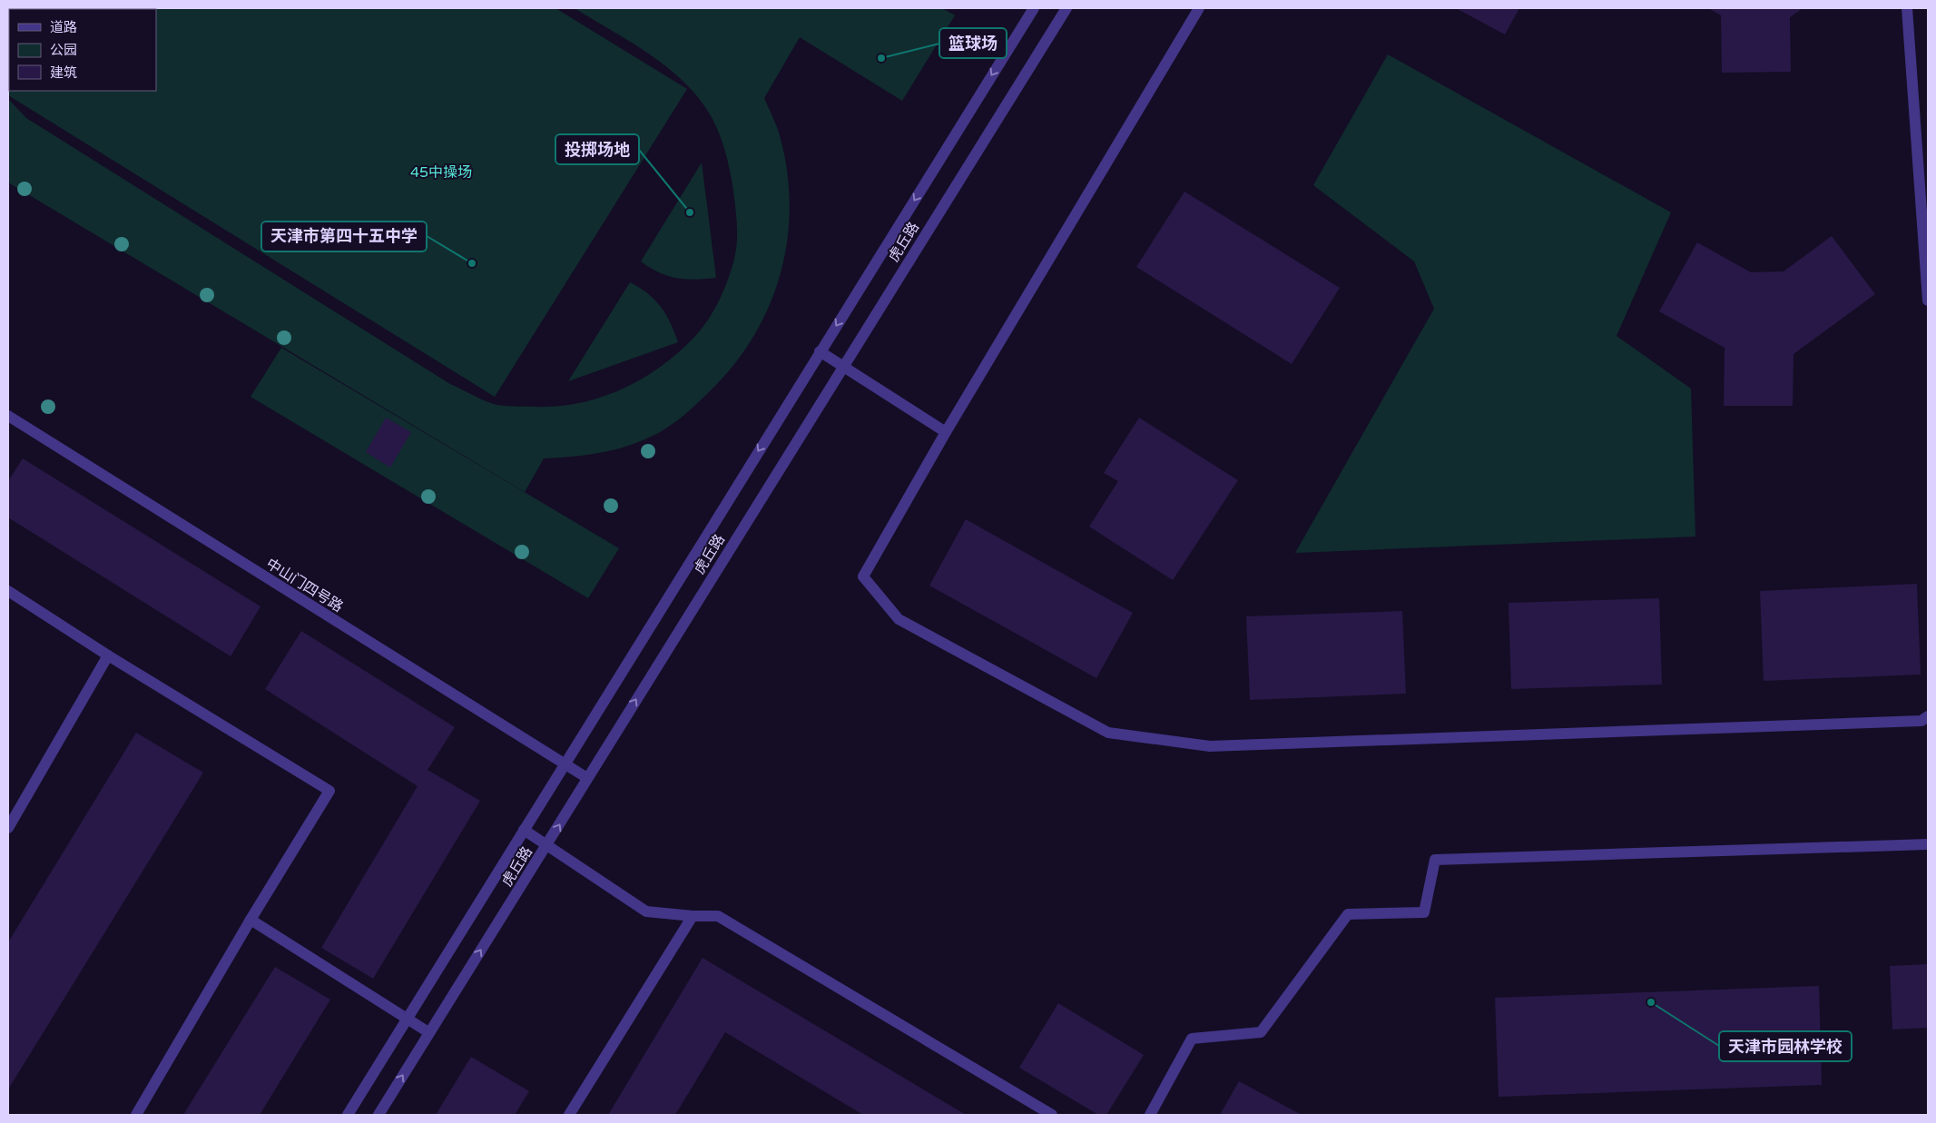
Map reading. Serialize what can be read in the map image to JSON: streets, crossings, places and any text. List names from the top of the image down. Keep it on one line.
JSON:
{"streets":{"street":["虎丘路","中山门四号路"]},"crossings":[["虎丘路","中山门四号路"]],"parks":["45中操场"],"places":["篮球场","投掷场地","天津市第四十五中学","天津市园林学校"],"legend":["道路","公园","建筑"]}
